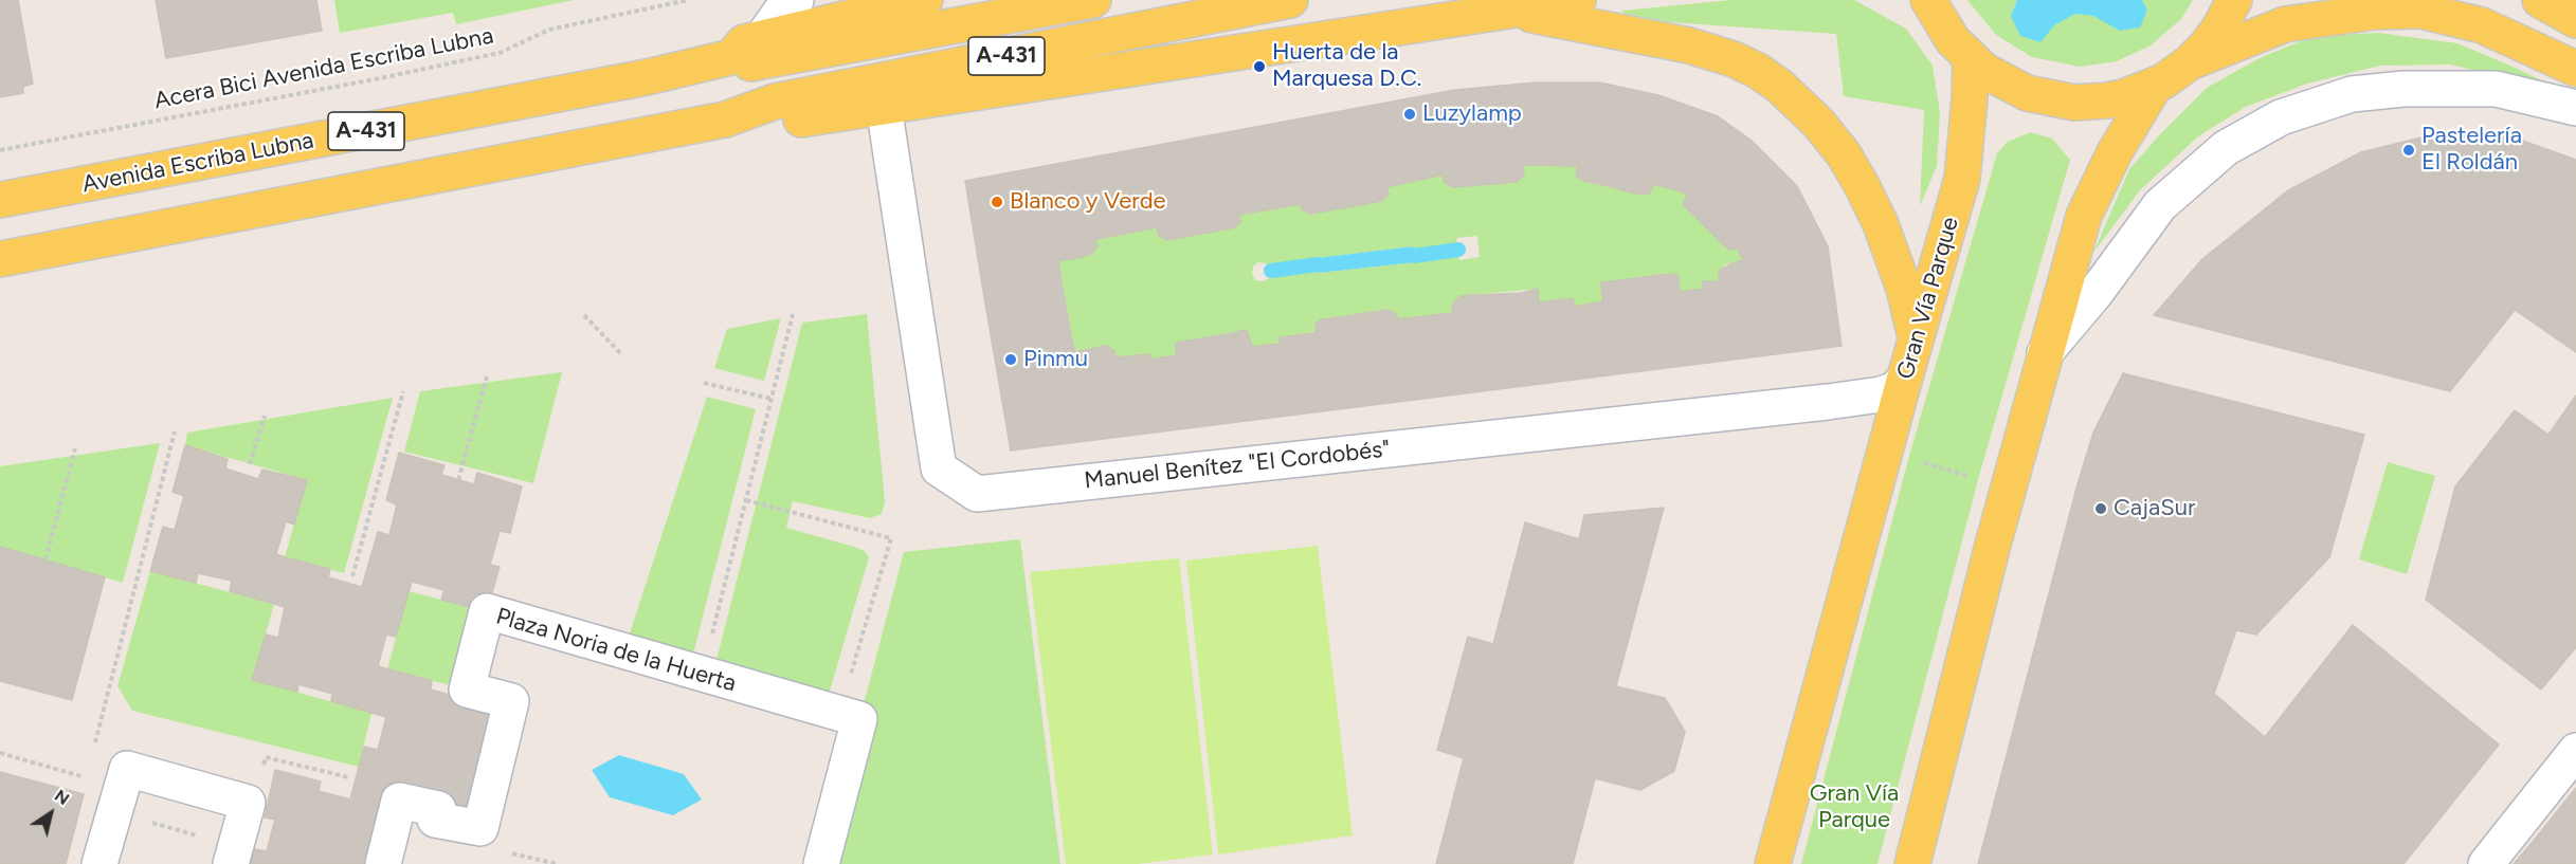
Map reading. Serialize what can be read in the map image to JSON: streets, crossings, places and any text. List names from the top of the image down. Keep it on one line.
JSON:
{"streets":{"main road":["A-431","Avenida Escriba Lubna","Gran Vía Parque"],"street":["Manuel Benítez \"El Cordobés\"","Plaza Noria de la Huerta"],"path":["Acera Bici Avenida Escriba Lubna"]},"crossings":[["Gran Vía Parque","Manuel Benítez \"El Cordobés\""]],"parks":["Gran Vía Parque"],"places":["Huerta de la Marquesa D.C.","Luzylamp","Pastelería El Roldán","Blanco y Verde","Pinmu","CajaSur"],"north":"top right"}
